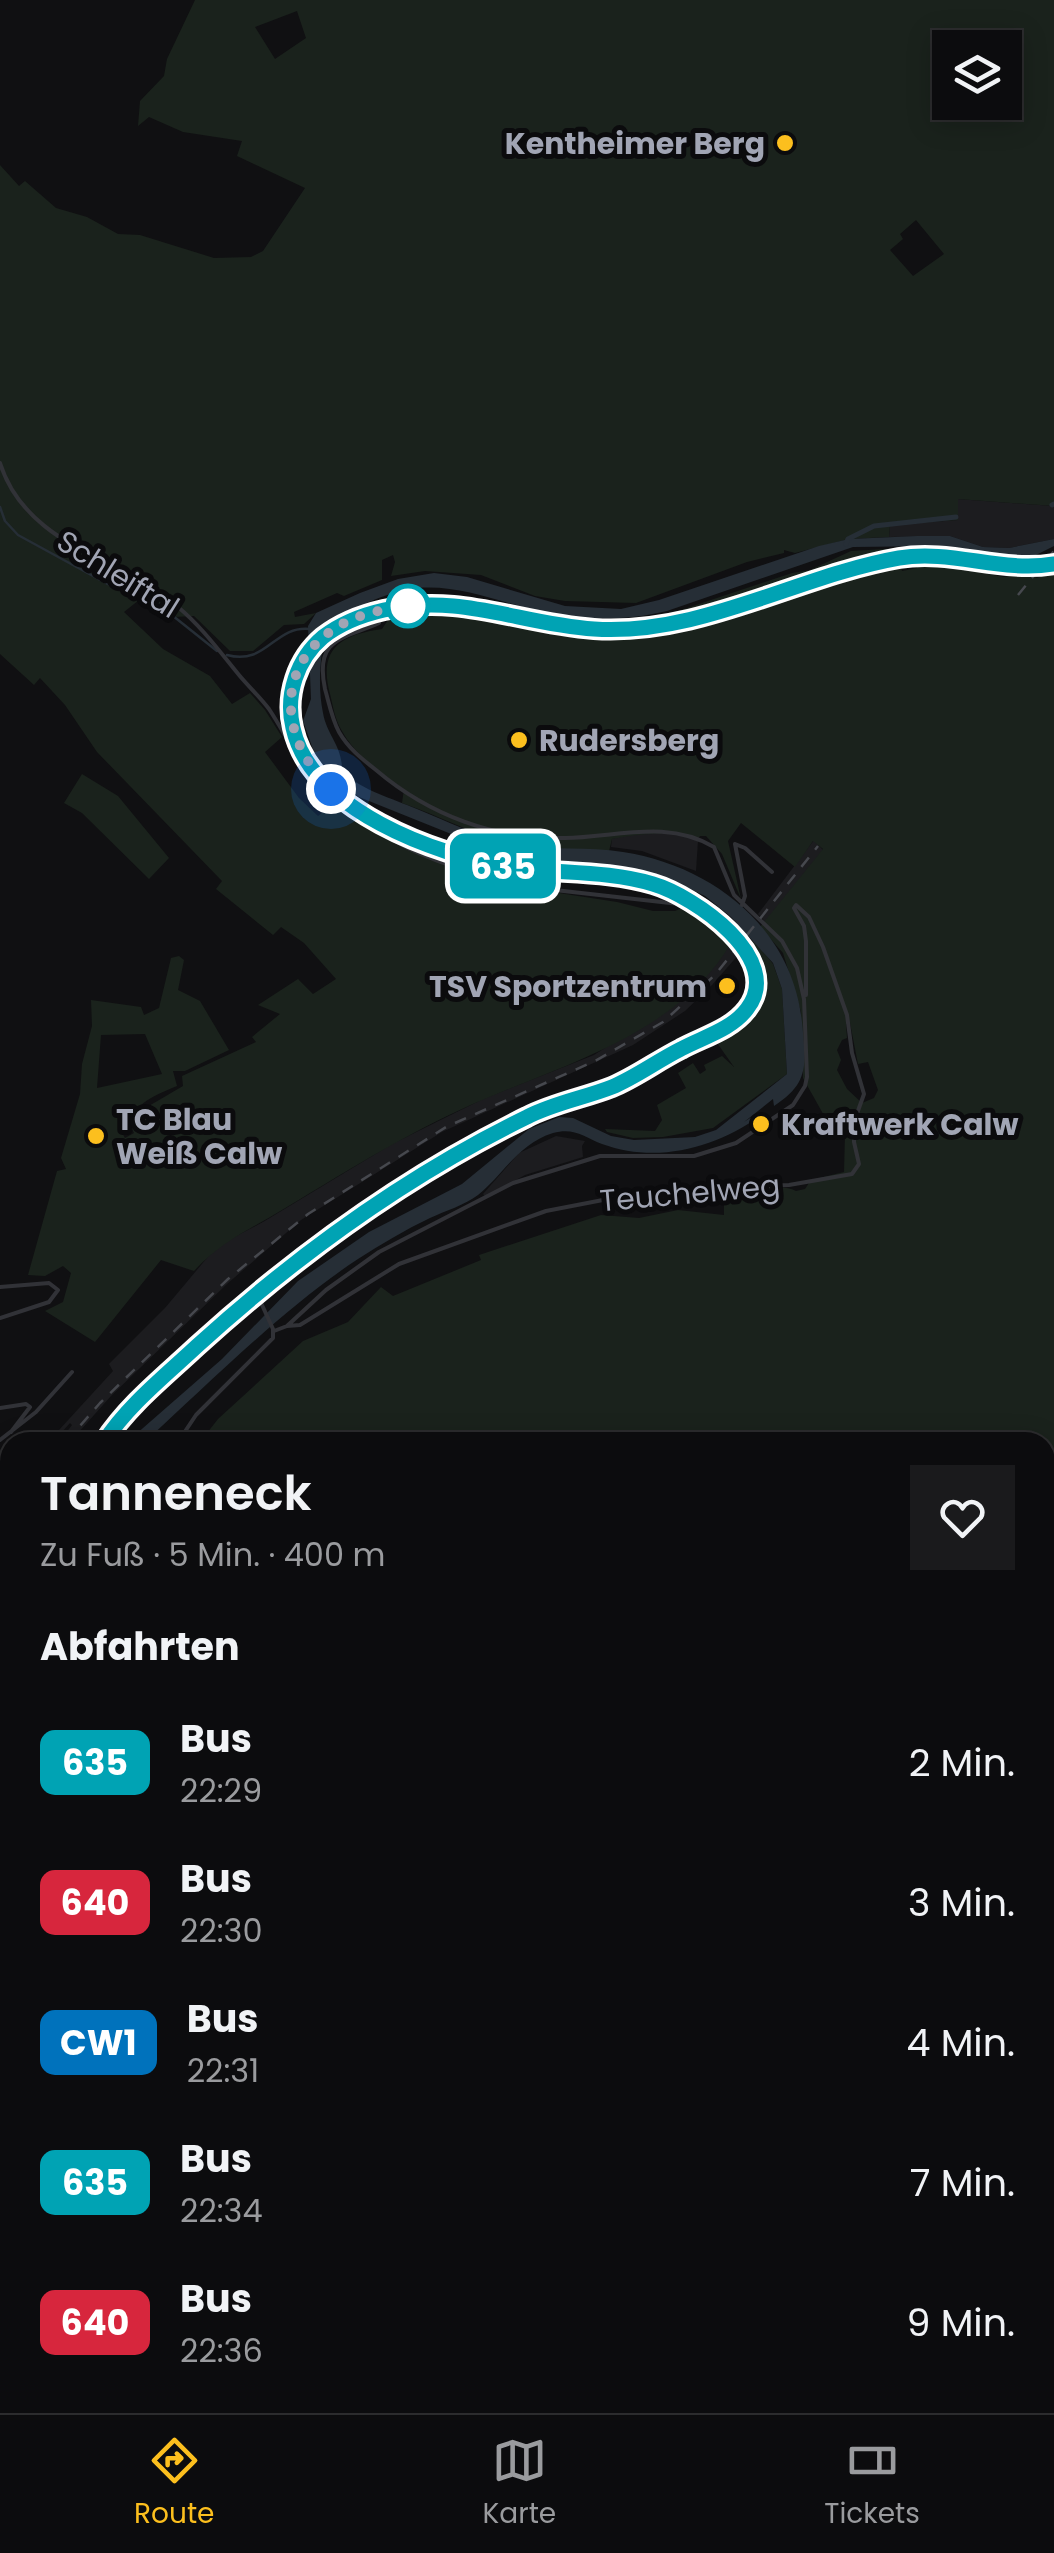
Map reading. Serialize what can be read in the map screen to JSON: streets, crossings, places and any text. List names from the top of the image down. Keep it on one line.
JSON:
{"streets":{"street":["Schleiftal","Teuchelweg"]},"places":["Kentheimer Berg","Rudersberg","TSV Sportzentrum","Kraftwerk Calw","TC Blau Weiß Calw"],"lines":["bus line 635"],"page":{"on_map":"635","heading":[["Tanneneck","Zu Fuß · 5 Min. · 400 m"],"Abfahrten"],"list":[{"mark":"635","name":"Bus","note":"22:29","value":"2 Min."},{"mark":"640","name":"Bus","note":"22:30","value":"3 Min."},{"mark":"CW1","name":"Bus","note":"22:31","value":"4 Min."},{"mark":"635","name":"Bus","note":"22:34","value":"7 Min."},{"mark":"640","name":"Bus","note":"22:36","value":"9 Min."}],"tabs":["Route","Karte","Tickets"]}}
